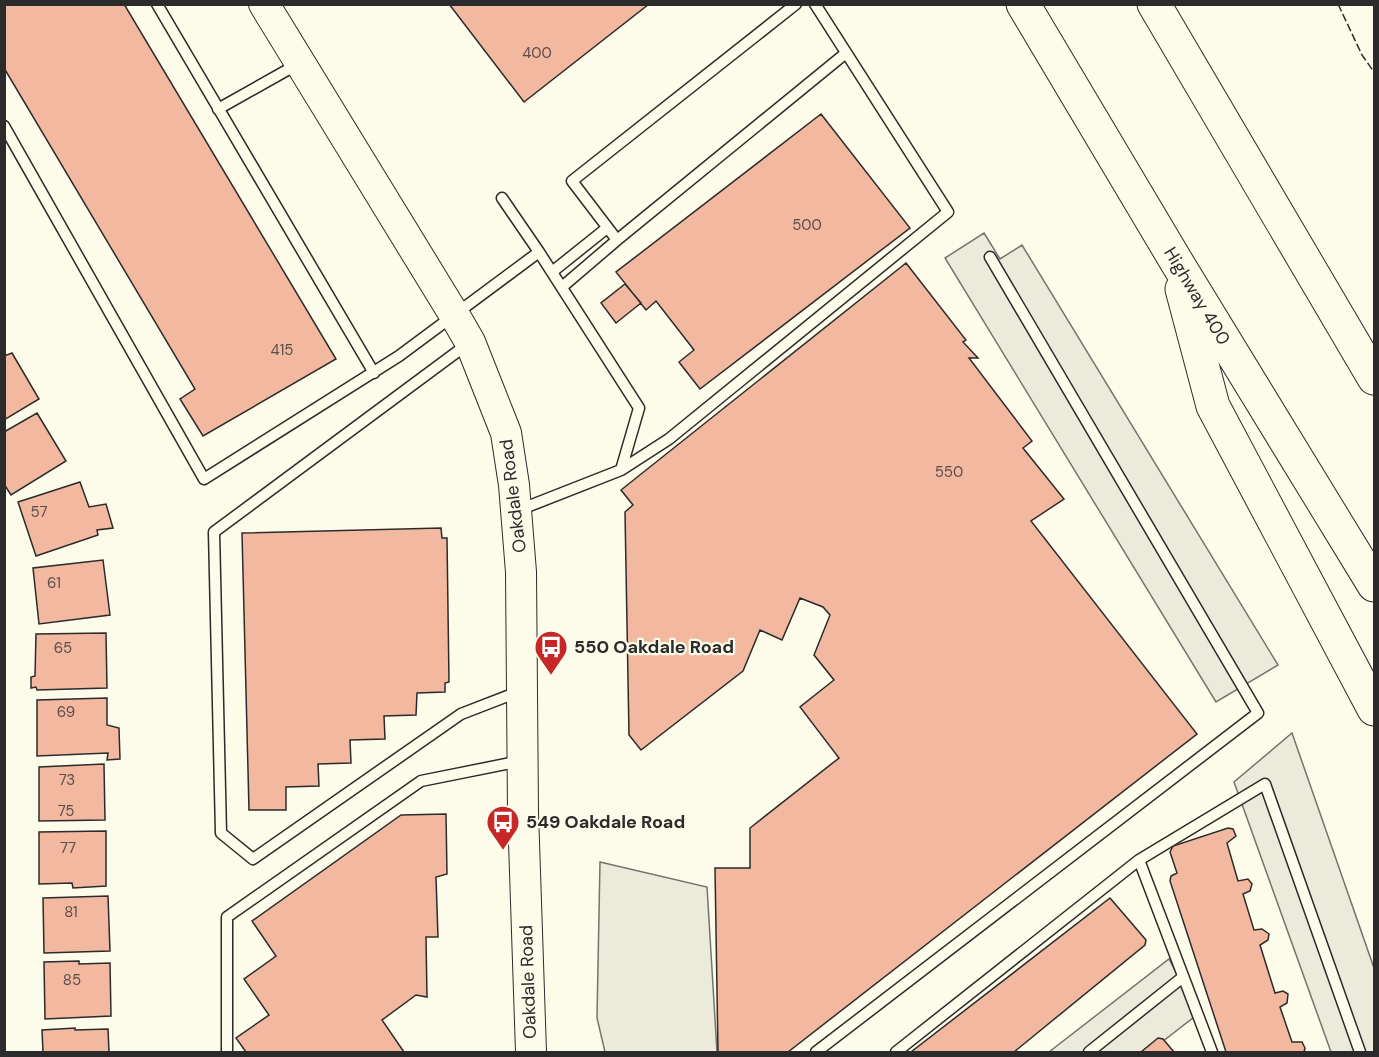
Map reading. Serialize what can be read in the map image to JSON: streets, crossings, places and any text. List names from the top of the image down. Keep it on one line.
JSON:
{"streets":{"highway":["Highway 400"],"street":["Oakdale Road"]},"places":{"bus stop":["550 Oakdale Road","549 Oakdale Road"]},"house_numbers":["400","500","415","550","57","61","65","69","73","75","77","81","85"]}
